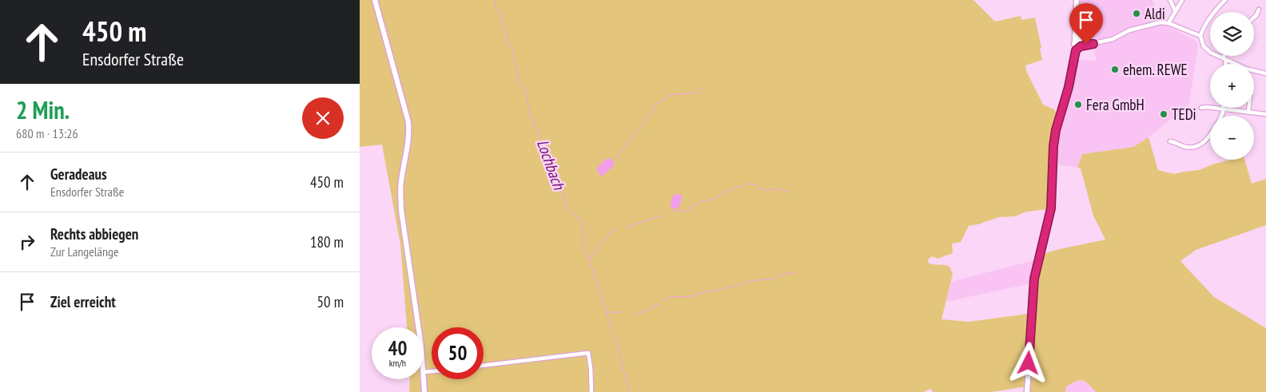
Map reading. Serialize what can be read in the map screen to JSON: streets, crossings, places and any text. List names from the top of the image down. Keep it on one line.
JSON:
{"water":["Lochbach"],"places":["Aldi","ehem. REWE","Fera GmbH","TEDi"],"page":{"turn":["450 m","Ensdorfer Straße"],"map_buttons":["+","−"],"heading":["2 Min.","680 m · 13:26"],"list":[{"name":"Geradeaus","note":"Ensdorfer Straße","value":"450 m"},{"name":"Rechts abbiegen","note":"Zur Langelänge","value":"180 m"},{"name":"Ziel erreicht","value":"50 m"}],"speed":"40 km/h","limit":"50"}}
